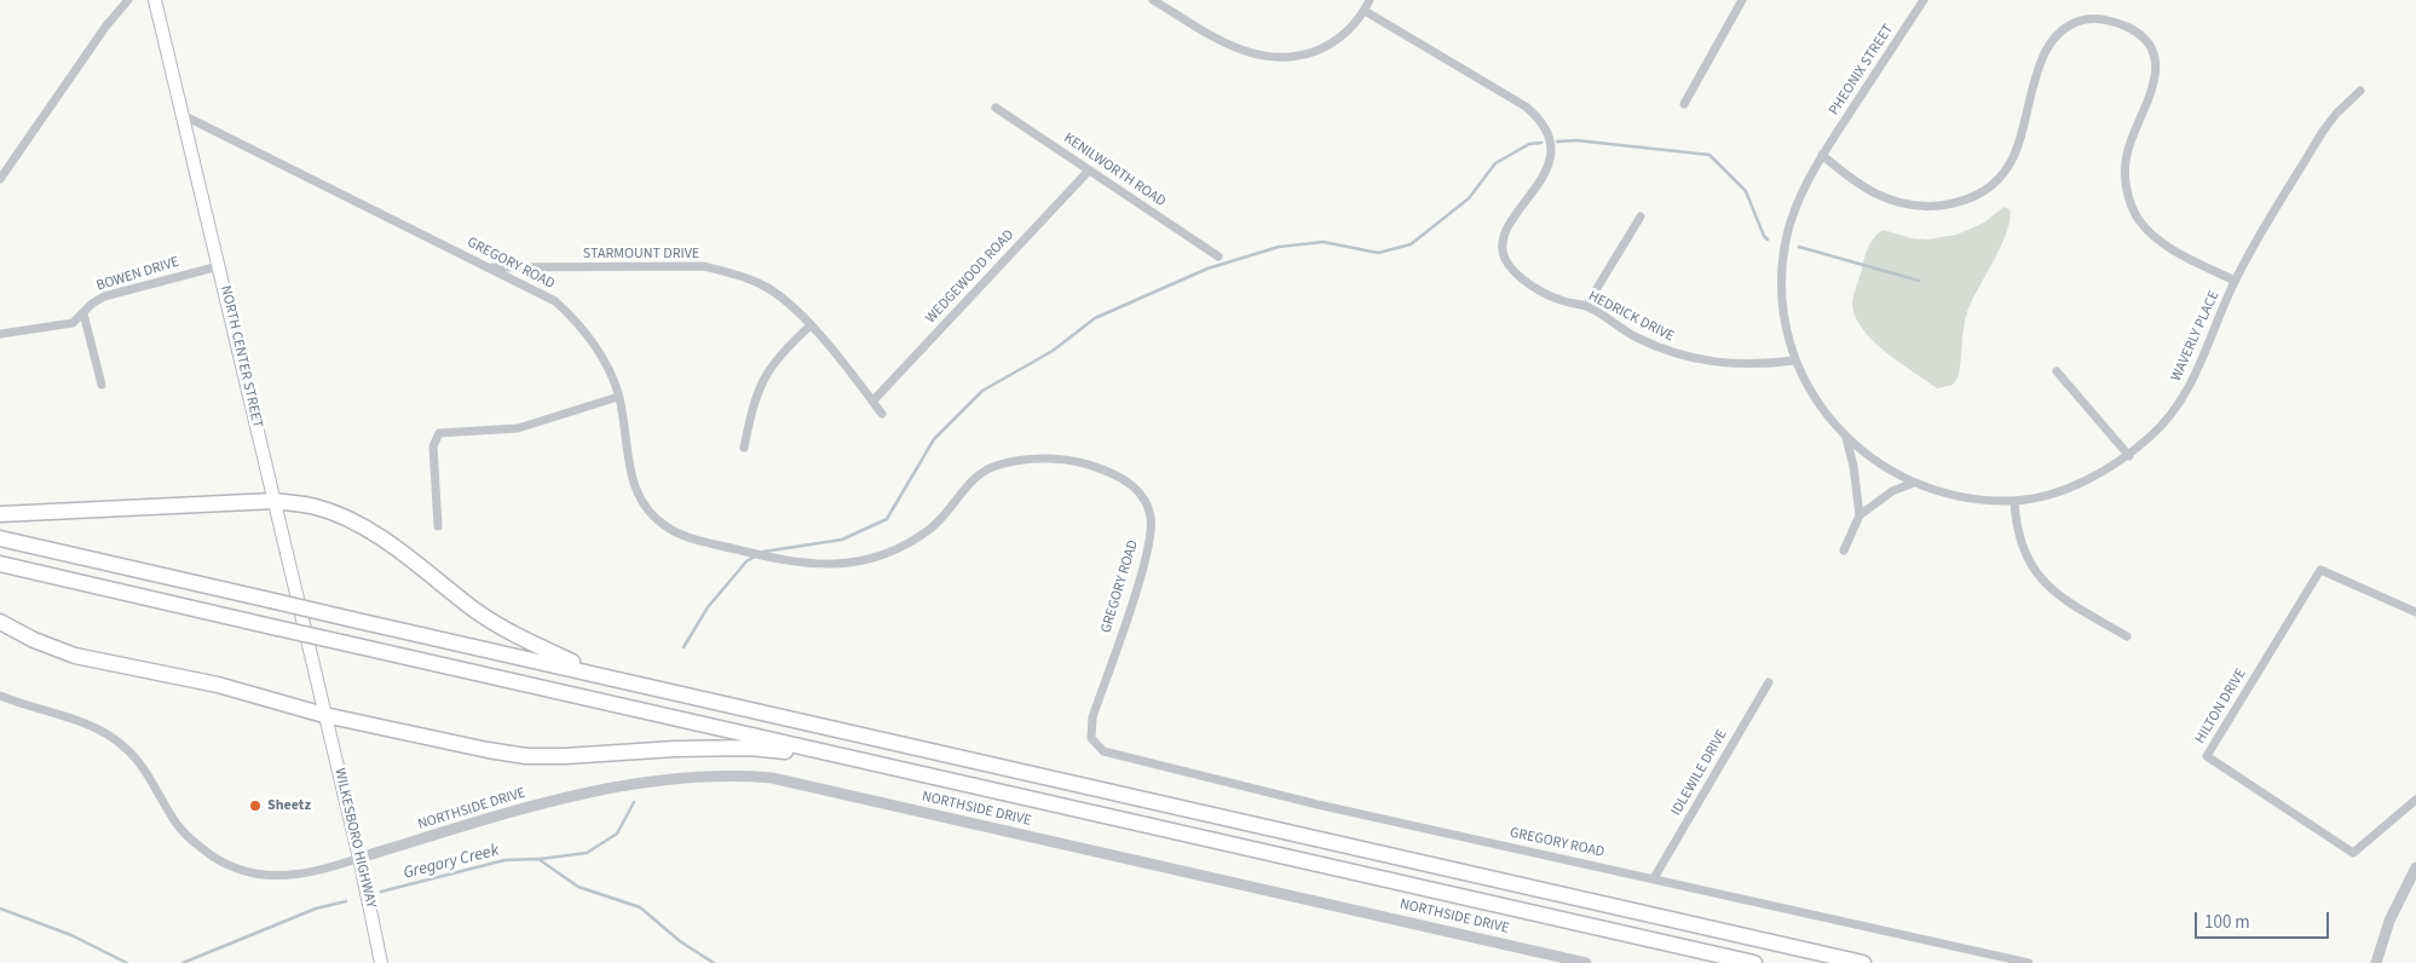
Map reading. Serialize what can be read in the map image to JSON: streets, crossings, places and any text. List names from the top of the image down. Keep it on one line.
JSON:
{"streets":{"main road":["NORTH CENTER STREET","WILKESBORO HIGHWAY"],"street":["PHEONIX STREET","KENILWORTH ROAD","STARMOUNT DRIVE","GREGORY ROAD","BOWEN DRIVE","WEDGEWOOD ROAD","HEDRICK DRIVE","WAVERLY PLACE","HILTON DRIVE","IDLEWILE DRIVE","NORTHSIDE DRIVE"]},"crossings":[["PHEONIX STREET","HEDRICK DRIVE"],["PHEONIX STREET","WAVERLY PLACE"],["KENILWORTH ROAD","WEDGEWOOD ROAD"],["STARMOUNT DRIVE","GREGORY ROAD"],["STARMOUNT DRIVE","WEDGEWOOD ROAD"],["GREGORY ROAD","NORTH CENTER STREET"],["GREGORY ROAD","IDLEWILE DRIVE"],["BOWEN DRIVE","NORTH CENTER STREET"],["NORTH CENTER STREET","WILKESBORO HIGHWAY"],["NORTHSIDE DRIVE","WILKESBORO HIGHWAY"]],"water":["Gregory Creek"],"places":["Sheetz"],"scale_bar":"100 m"}
